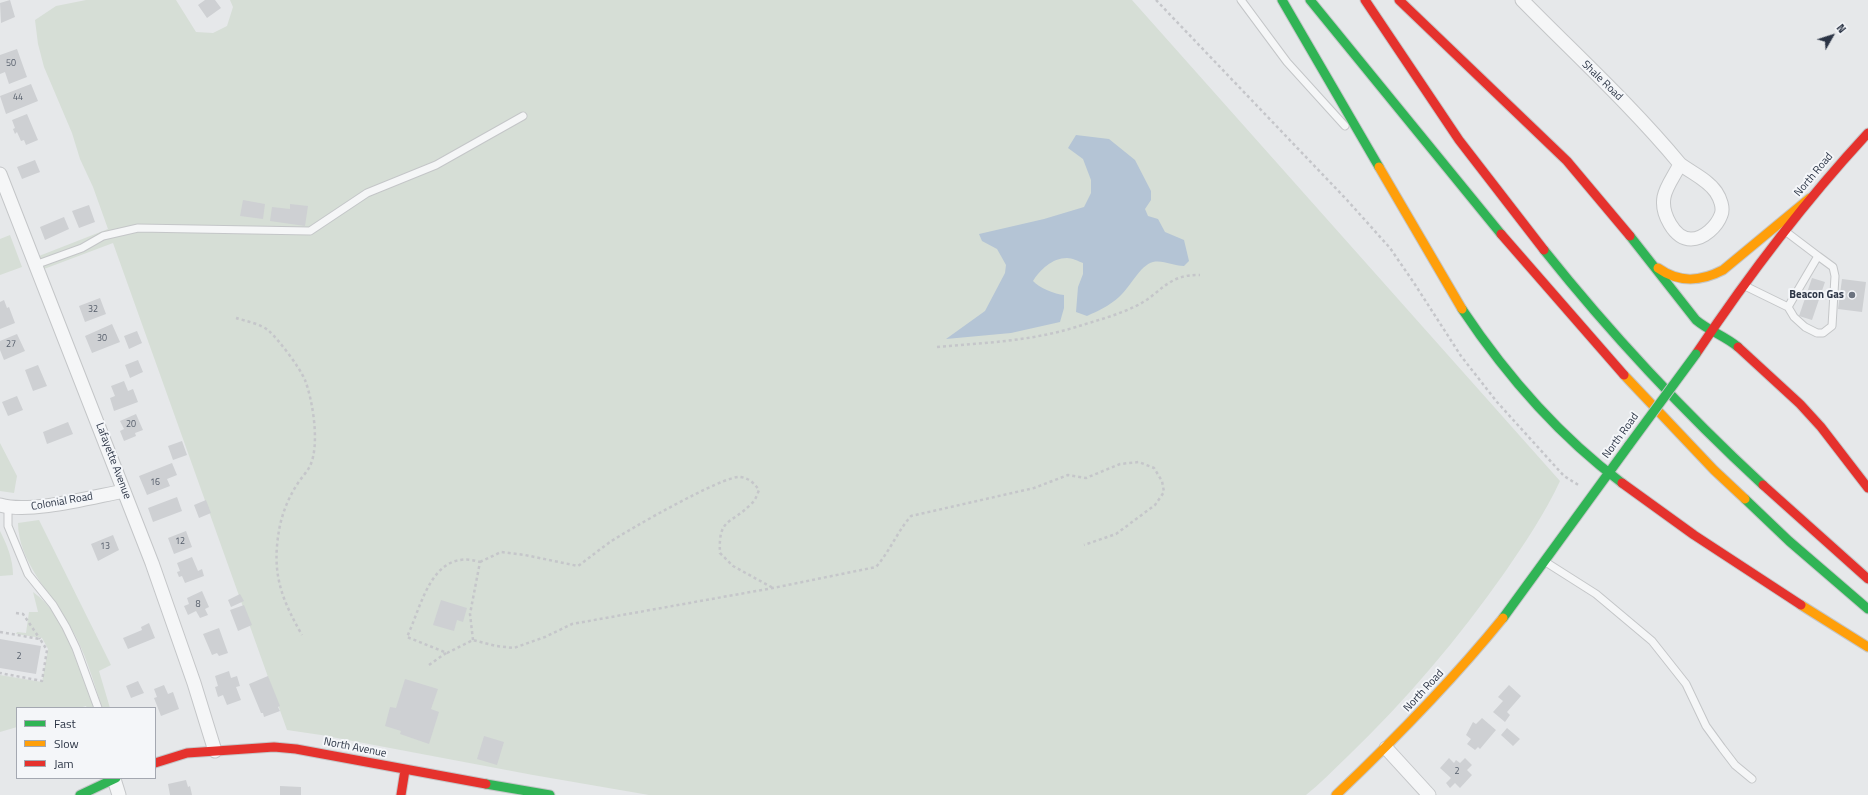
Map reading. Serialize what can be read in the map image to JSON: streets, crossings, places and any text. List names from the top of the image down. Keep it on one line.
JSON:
{"streets":{"main road":["North Road","North Avenue"],"street":["Shale Road","Lafayette Avenue","Colonial Road"]},"crossings":[["Lafayette Avenue","Colonial Road"],["Lafayette Avenue","North Avenue"]],"places":["Beacon Gas"],"house_numbers":["50","44","32","30","27","20","16","12","13","8","2","2"],"legend":["Fast","Slow","Jam"],"north":"top right"}
